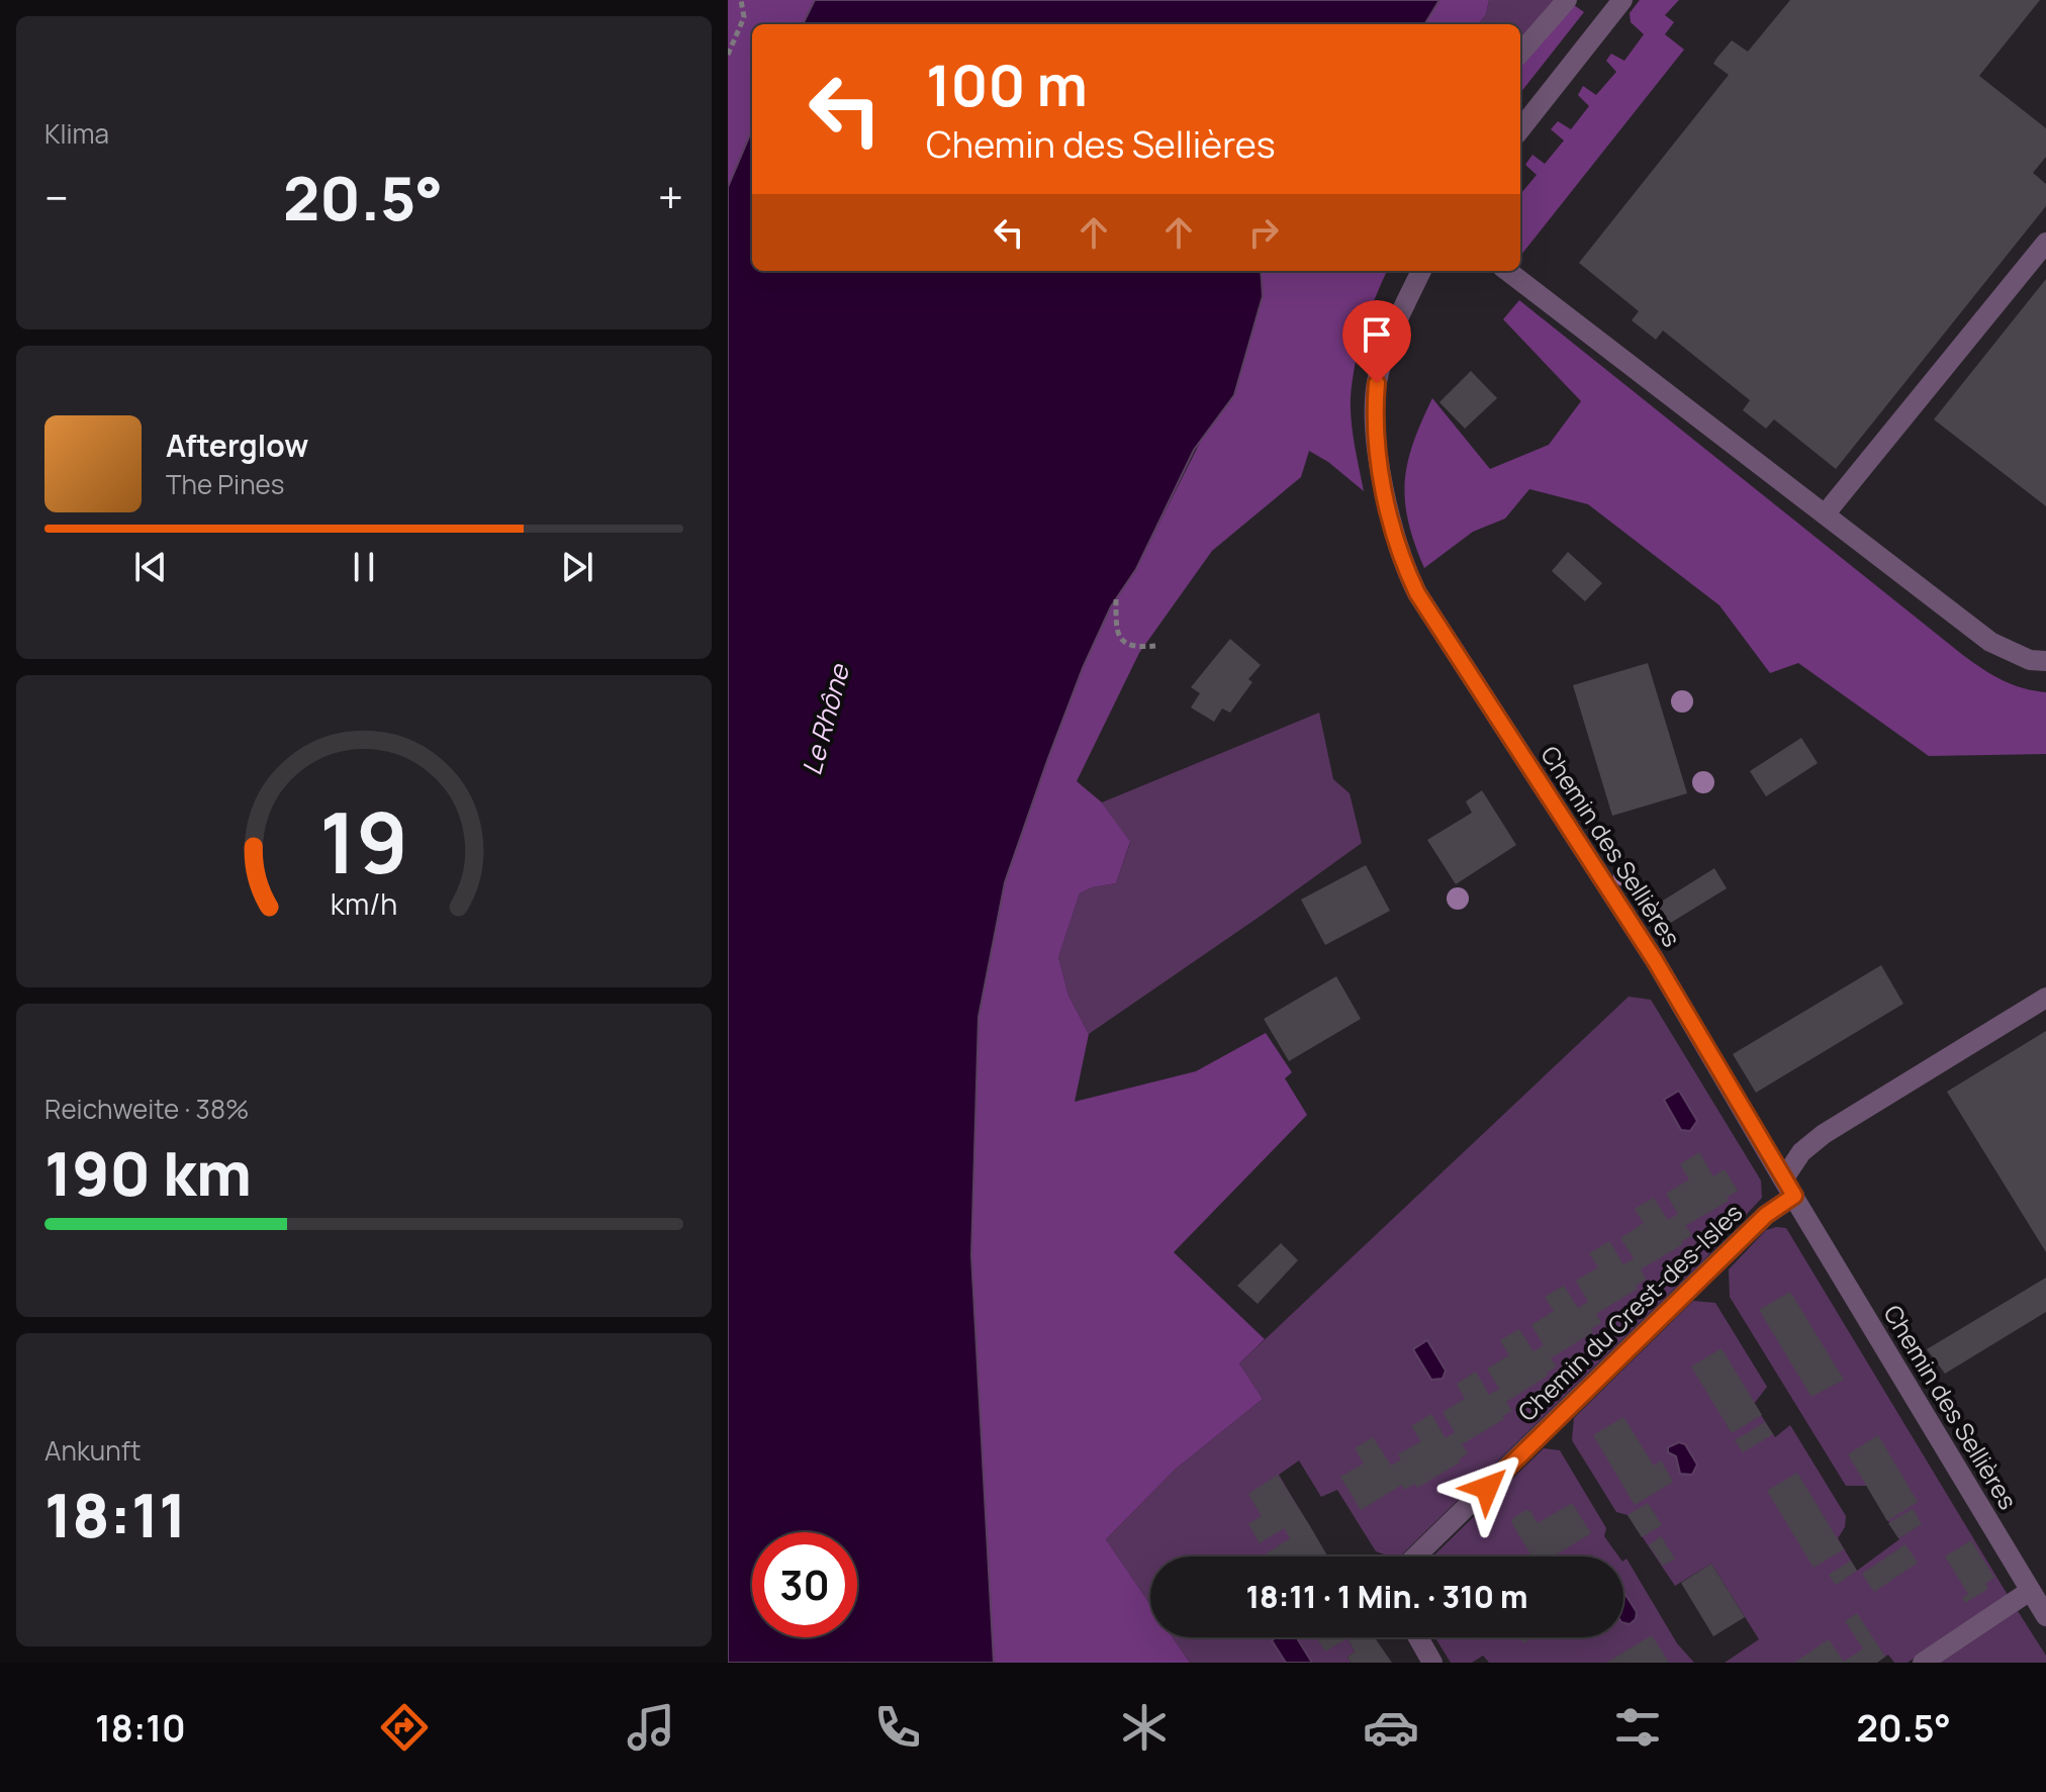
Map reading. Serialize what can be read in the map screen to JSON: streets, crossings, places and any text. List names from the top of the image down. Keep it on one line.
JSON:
{"streets":{"street":["Chemin des Sellières","Chemin du Crest-des-Isles"]},"crossings":[["Chemin des Sellières","Chemin du Crest-des-Isles"]],"water":["Le Rhône"],"page":{"tile":["Klima",["Reichweite · 38%","190 km"],["Ankunft","18:11"]],"turn":["100 m","Chemin des Sellières"],"heat":["−","20.5°","+"],"song":["Afterglow","The Pines"],"limit":"30","trip":"18:11 · 1 Min. · 310 m","tabs":["18:10","20.5°"],"gauge":["19","km/h"]}}
